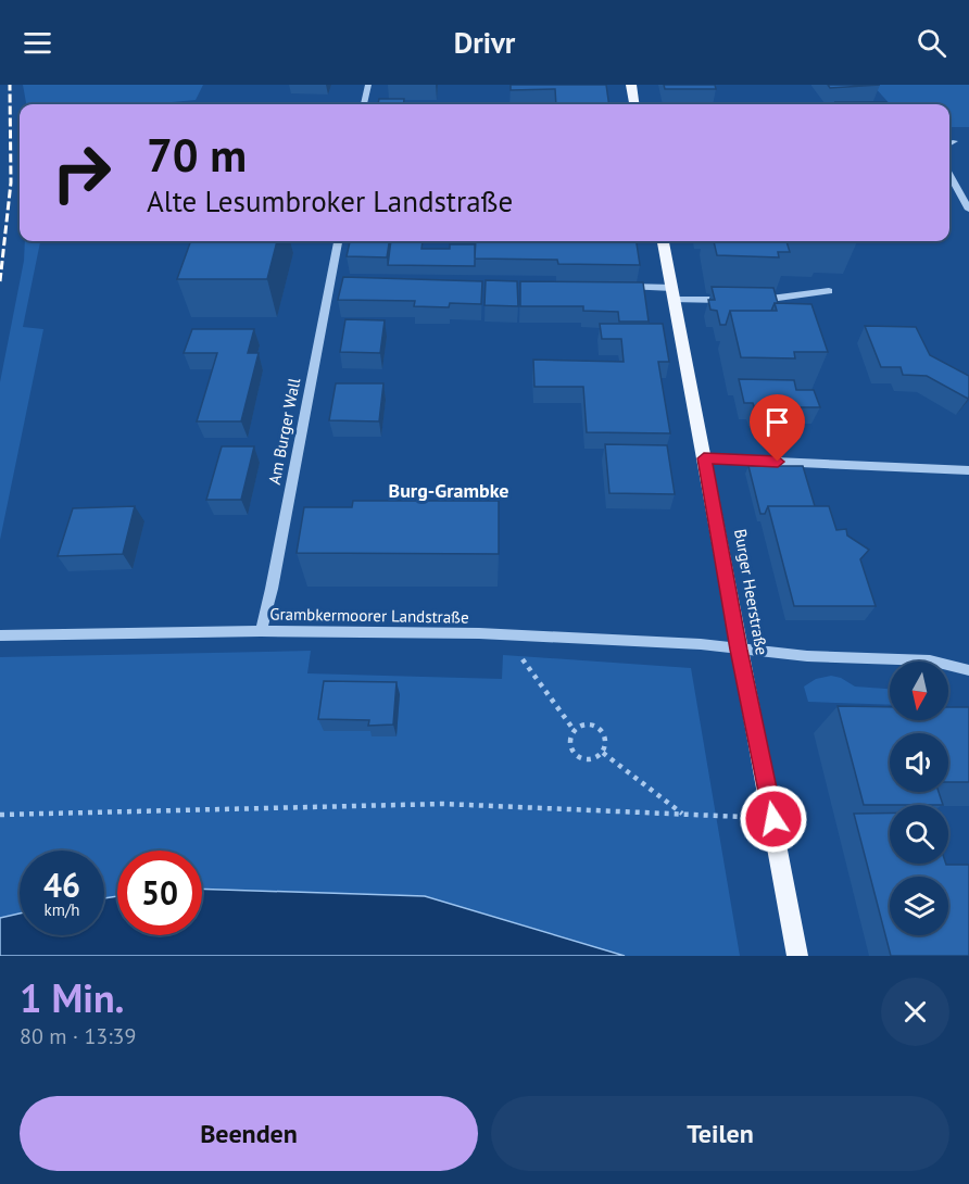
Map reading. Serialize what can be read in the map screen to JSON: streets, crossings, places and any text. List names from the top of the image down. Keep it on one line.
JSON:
{"streets":{"main road":["Burger Heerstraße"],"street":["Am Burger Wall","Grambkermoorer Landstraße"]},"crossings":[["Am Burger Wall","Grambkermoorer Landstraße"],["Burger Heerstraße","Grambkermoorer Landstraße"]],"districts":["Burg-Grambke"],"north":"bottom","page":{"header":"Drivr","turn":["70 m","Alte Lesumbroker Landstraße"],"speed":"46 km/h","limit":"50","heading":["1 Min.","80 m · 13:39"],"buttons":["Beenden","Teilen"]}}
